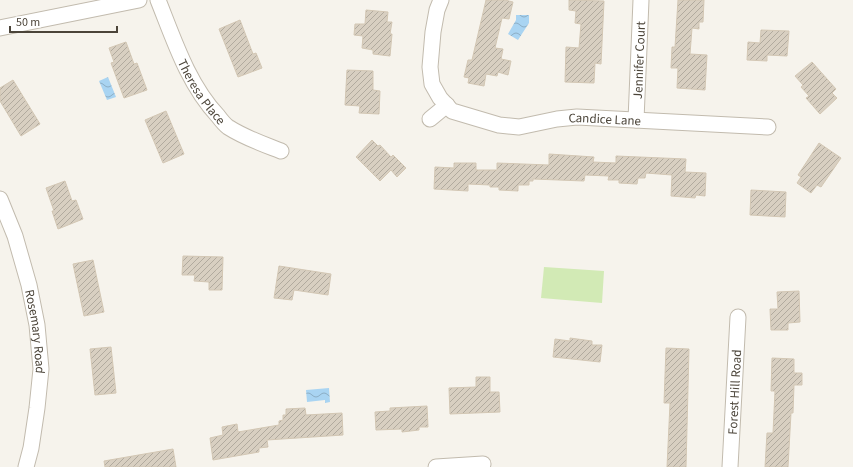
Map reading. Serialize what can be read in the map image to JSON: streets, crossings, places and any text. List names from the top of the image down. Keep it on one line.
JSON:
{"streets":{"street":["Jennifer Court","Theresa Place","Candice Lane","Rosemary Road","Forest Hill Road"]},"crossings":[["Jennifer Court","Candice Lane"]],"scale_bar":"50 m"}
